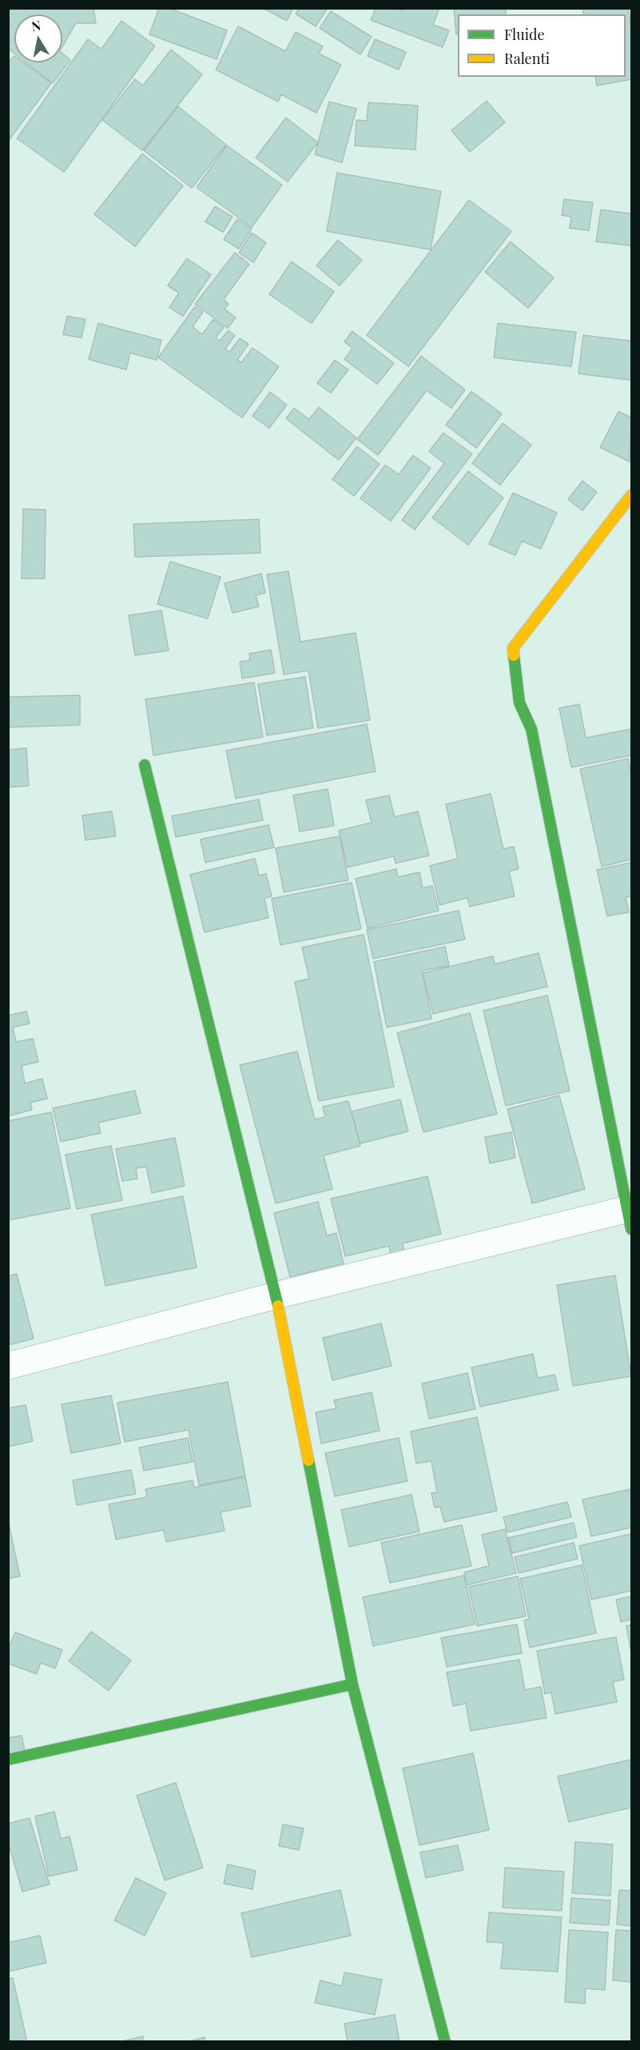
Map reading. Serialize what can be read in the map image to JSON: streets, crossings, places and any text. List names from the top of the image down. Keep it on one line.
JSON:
{"legend":["Fluide","Ralenti"],"north":"top"}
